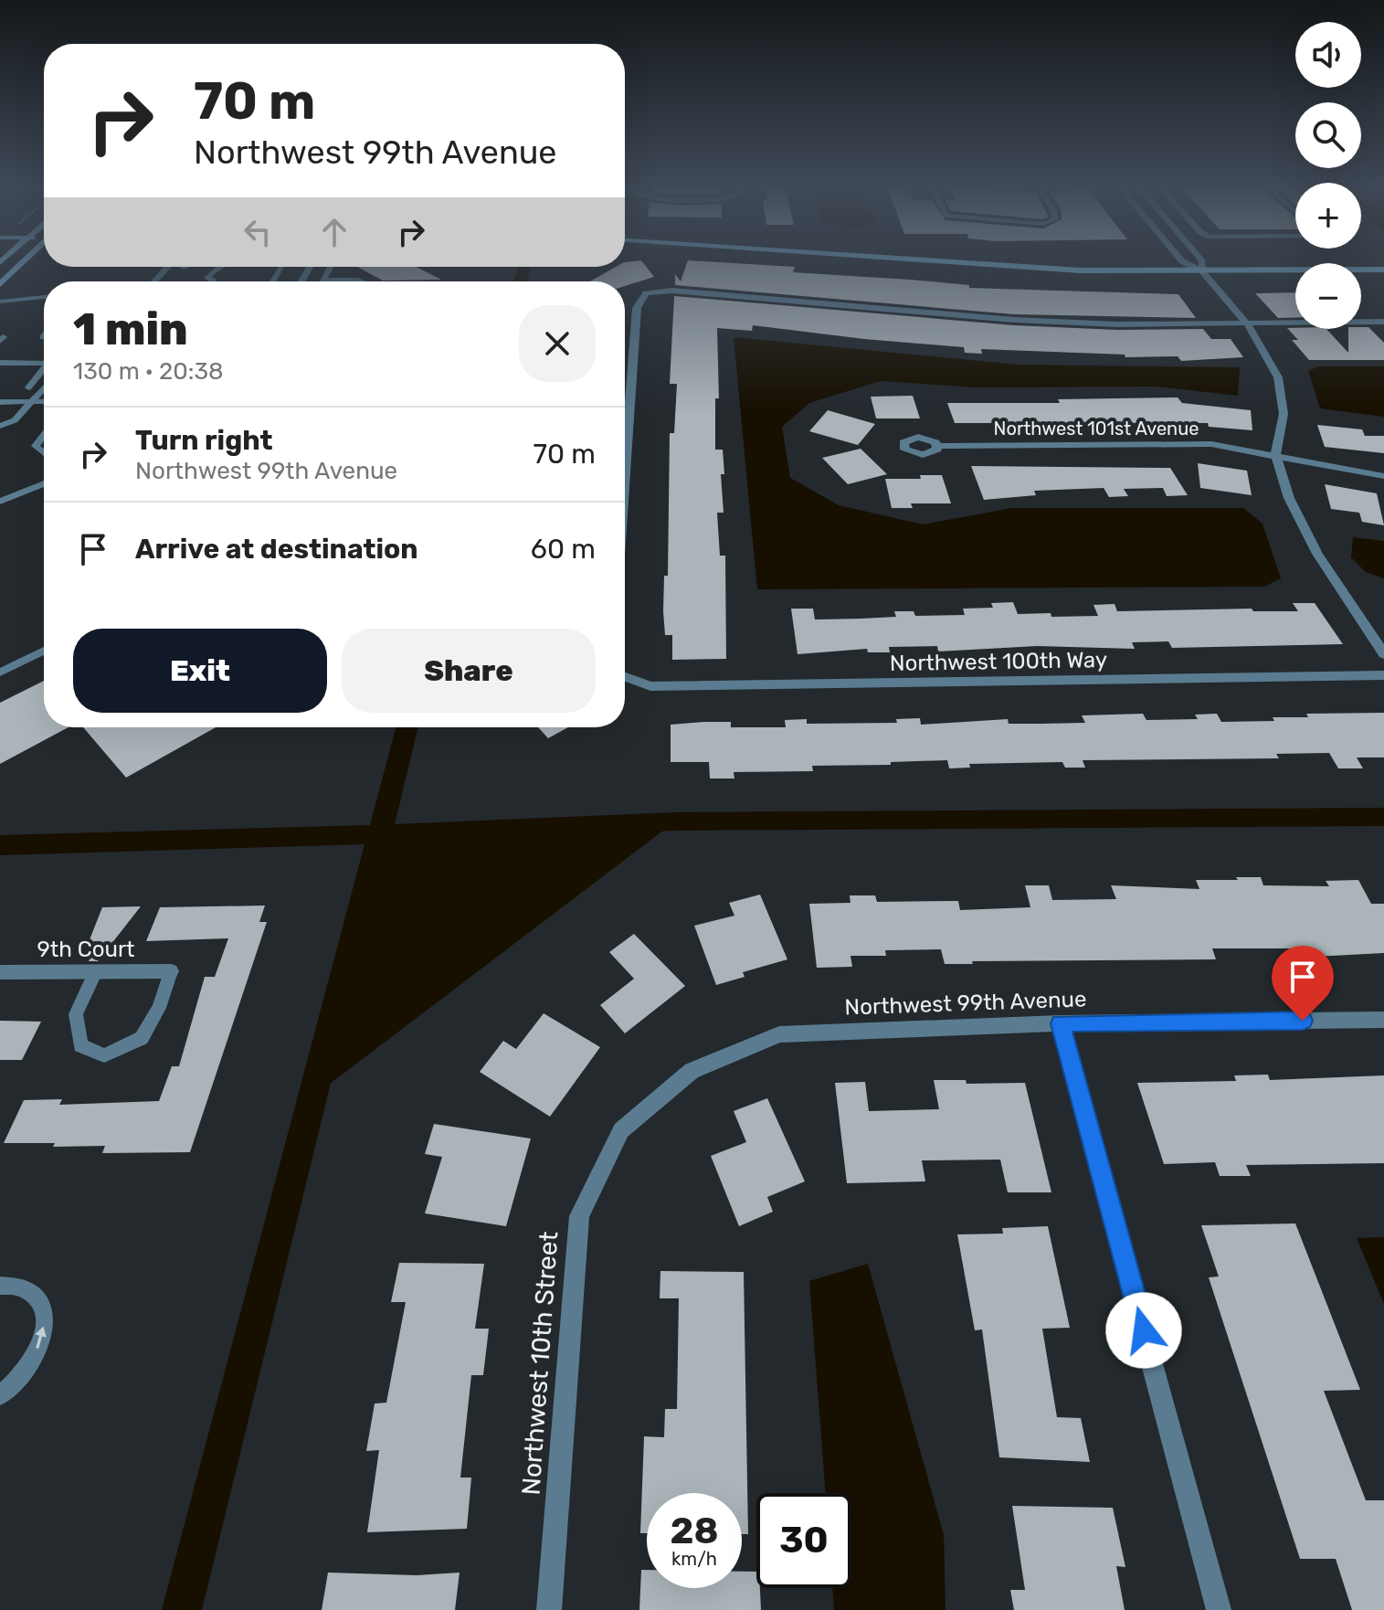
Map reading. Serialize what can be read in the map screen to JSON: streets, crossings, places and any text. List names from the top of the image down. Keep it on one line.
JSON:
{"streets":{"street":["Northwest 101st Avenue","Northwest 100th Way","9th Court","Northwest 99th Avenue","Northwest 10th Street"]},"crossings":[["Northwest 99th Avenue","Northwest 10th Street"]],"page":{"map_buttons":["+","−"],"turn":["70 m","Northwest 99th Avenue"],"heading":["1 min","130 m · 20:38"],"list":[{"name":"Turn right","note":"Northwest 99th Avenue","value":"70 m"},{"name":"Arrive at destination","value":"60 m"}],"buttons":["Exit","Share"],"speed":"28 km/h","limit":"30"}}
